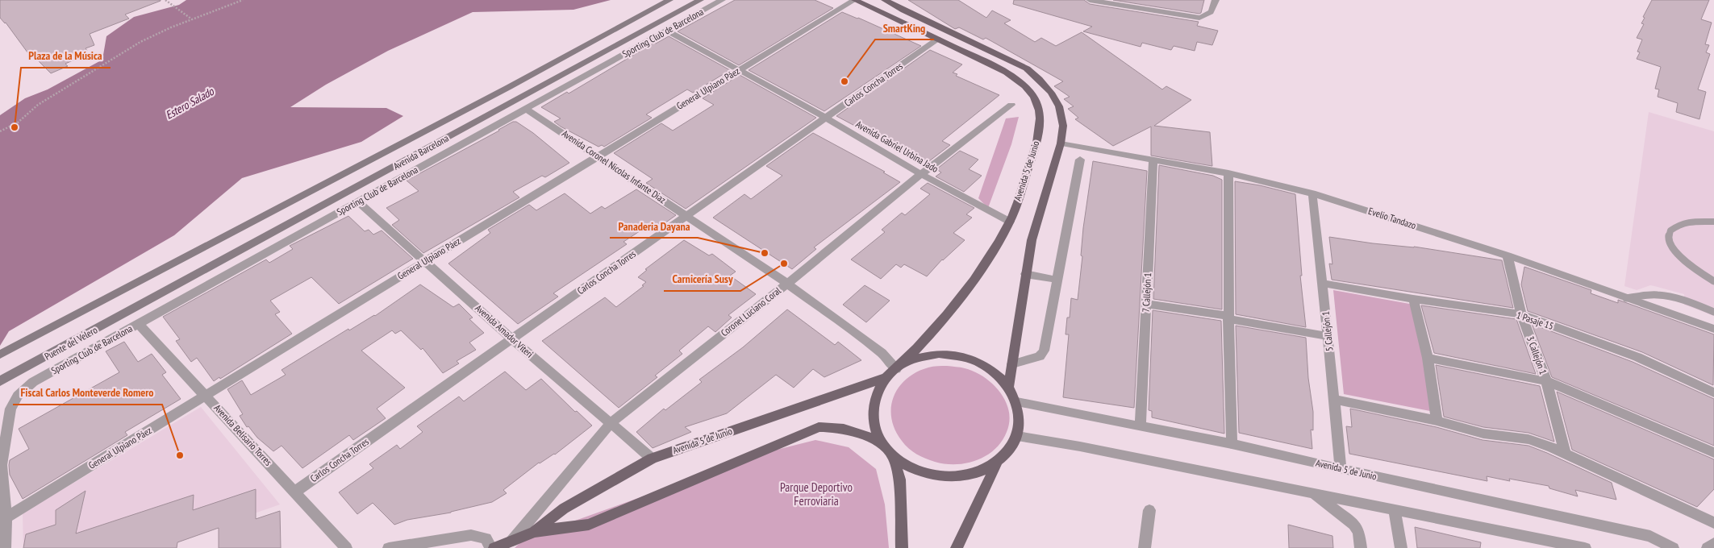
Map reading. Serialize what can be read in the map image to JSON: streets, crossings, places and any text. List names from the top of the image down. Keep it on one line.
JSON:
{"streets":{"main road":["Avenida Barcelona","Avenida 5 de Junio","Puente del Velero"],"street":["Sporting Club de Barcelona","Carlos Concha Torres","General Ulpiano Páez","Avenida Gabriel Urbina Jado","Avenida Coronel Nicolas Infante Diaz","Evelio Tandazo","7 Callejón 1","Coronel Luciano Coral","1 Pasaje 15","Avenida Amador Viteri","5 Callejón 1","3 Callejón 1","Avenida Belisario Torres"]},"crossings":[["Sporting Club de Barcelona","General Ulpiano Páez"],["Sporting Club de Barcelona","Avenida Gabriel Urbina Jado"],["Sporting Club de Barcelona","Avenida Coronel Nicolas Infante Diaz"],["Sporting Club de Barcelona","Avenida Amador Viteri"],["Sporting Club de Barcelona","Avenida Belisario Torres"],["Carlos Concha Torres","Avenida Gabriel Urbina Jado"],["Carlos Concha Torres","Avenida Coronel Nicolas Infante Diaz"],["Carlos Concha Torres","Avenida 5 de Junio"],["Carlos Concha Torres","Avenida Amador Viteri"],["Carlos Concha Torres","Avenida Belisario Torres"],["General Ulpiano Páez","Avenida Gabriel Urbina Jado"],["General Ulpiano Páez","Avenida Coronel Nicolas Infante Diaz"],["General Ulpiano Páez","Avenida 5 de Junio"],["General Ulpiano Páez","Avenida Amador Viteri"],["General Ulpiano Páez","Avenida Belisario Torres"],["Avenida Gabriel Urbina Jado","Avenida 5 de Junio"],["Avenida Gabriel Urbina Jado","Coronel Luciano Coral"],["Avenida Barcelona","Puente del Velero"],["Avenida Coronel Nicolas Infante Diaz","Avenida 5 de Junio"],["Avenida Coronel Nicolas Infante Diaz","Coronel Luciano Coral"],["Avenida 5 de Junio","7 Callejón 1"],["Avenida 5 de Junio","Coronel Luciano Coral"],["Avenida 5 de Junio","Avenida Amador Viteri"],["Avenida 5 de Junio","5 Callejón 1"],["Evelio Tandazo","7 Callejón 1"],["Evelio Tandazo","5 Callejón 1"],["Evelio Tandazo","3 Callejón 1"],["Coronel Luciano Coral","Avenida Amador Viteri"],["1 Pasaje 15","5 Callejón 1"],["1 Pasaje 15","3 Callejón 1"]],"water":["Estero Salado"],"parks":["Parque Deportivo Ferroviaria"],"places":["SmartKing","Plaza de la Música","Panaderia Dayana","Carnicería Susy","Fiscal Carlos Monteverde Romero"]}
